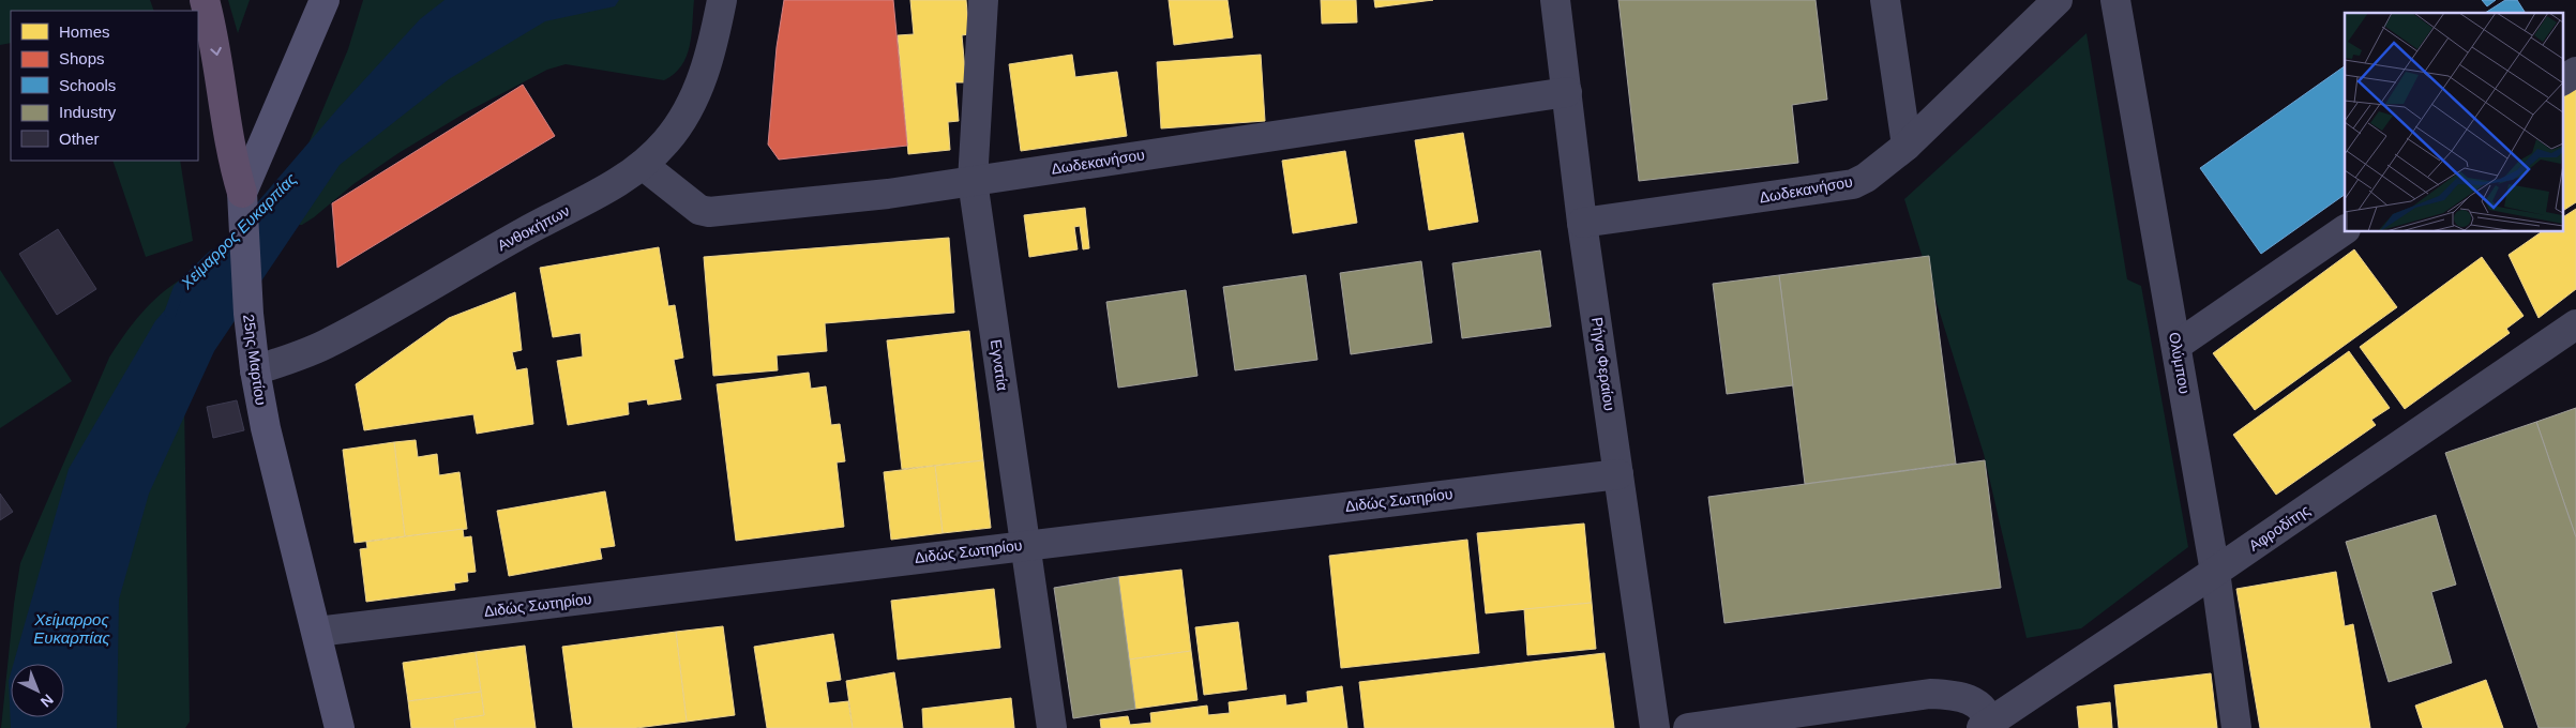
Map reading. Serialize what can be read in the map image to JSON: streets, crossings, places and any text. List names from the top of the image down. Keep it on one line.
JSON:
{"streets":{"main road":["25ης Μαρτίου"],"street":["Δωδεκανήσου","Ανθοκήπων","Ολύμπου","Ρήγα Φεραίου","Εγνατία","Διδώς Σωτηρίου","Αφροδίτης"]},"crossings":[["Δωδεκανήσου","Ανθοκήπων"],["Δωδεκανήσου","Ρήγα Φεραίου"],["Δωδεκανήσου","Εγνατία"],["Ανθοκήπων","25ης Μαρτίου"],["25ης Μαρτίου","Διδώς Σωτηρίου"],["Ολύμπου","Αφροδίτης"],["Ρήγα Φεραίου","Διδώς Σωτηρίου"],["Εγνατία","Διδώς Σωτηρίου"]],"water":["Χείμαρρος Ευκαρπίας"],"legend":["Homes","Shops","Schools","Industry","Other"],"north":"bottom right"}
